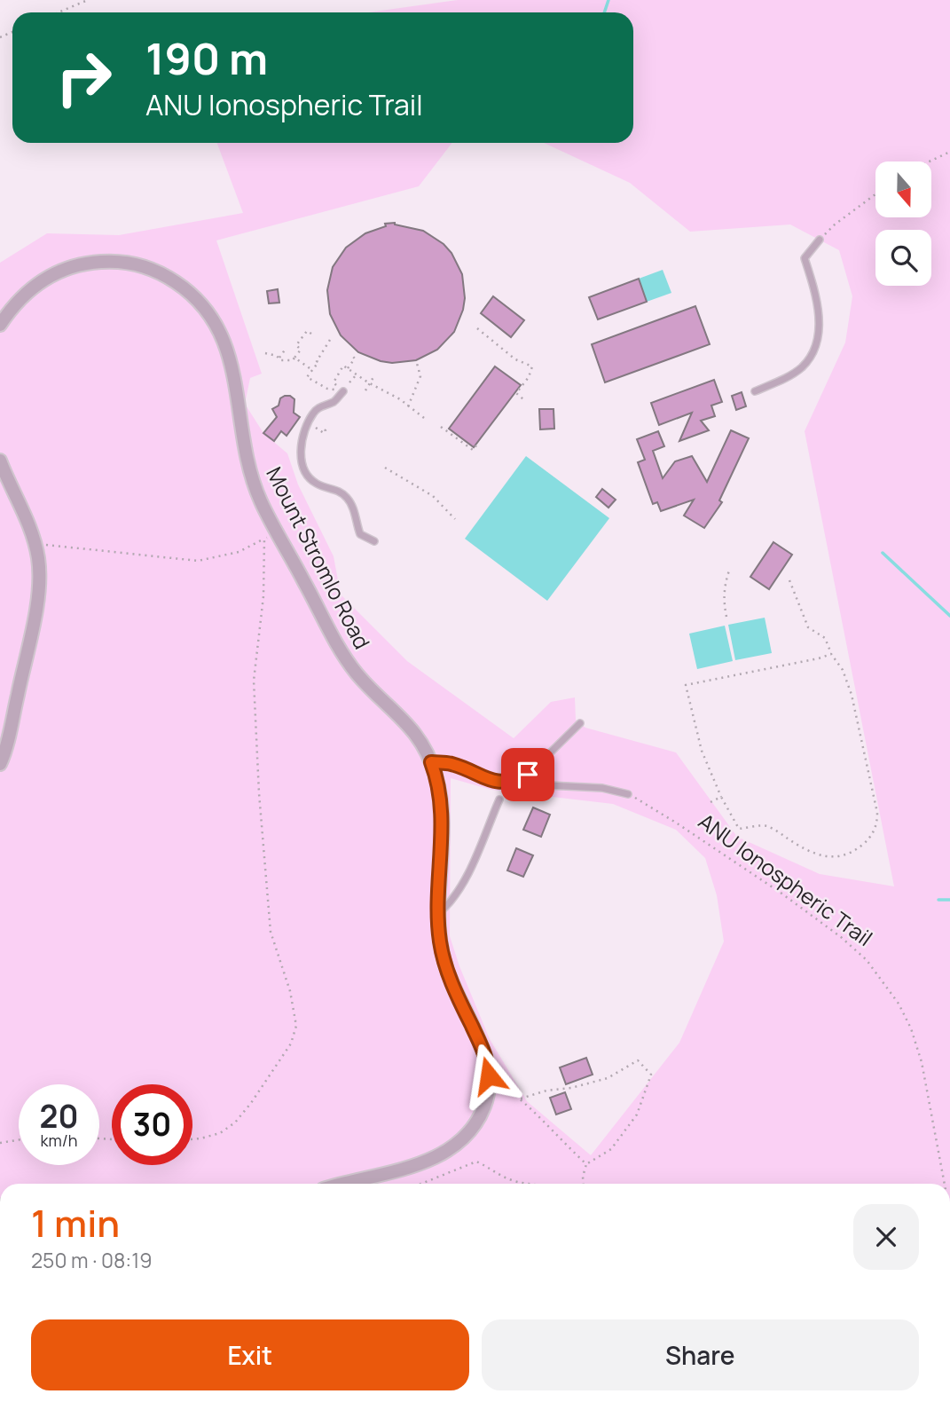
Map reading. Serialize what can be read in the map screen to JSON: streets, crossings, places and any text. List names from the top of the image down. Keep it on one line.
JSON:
{"streets":{"street":["Mount Stromlo Road"],"path":["ANU Ionospheric Trail"]},"north":"bottom","page":{"turn":["190 m","ANU Ionospheric Trail"],"speed":"20 km/h","limit":"30","heading":["1 min","250 m · 08:19"],"buttons":["Exit","Share"]}}
